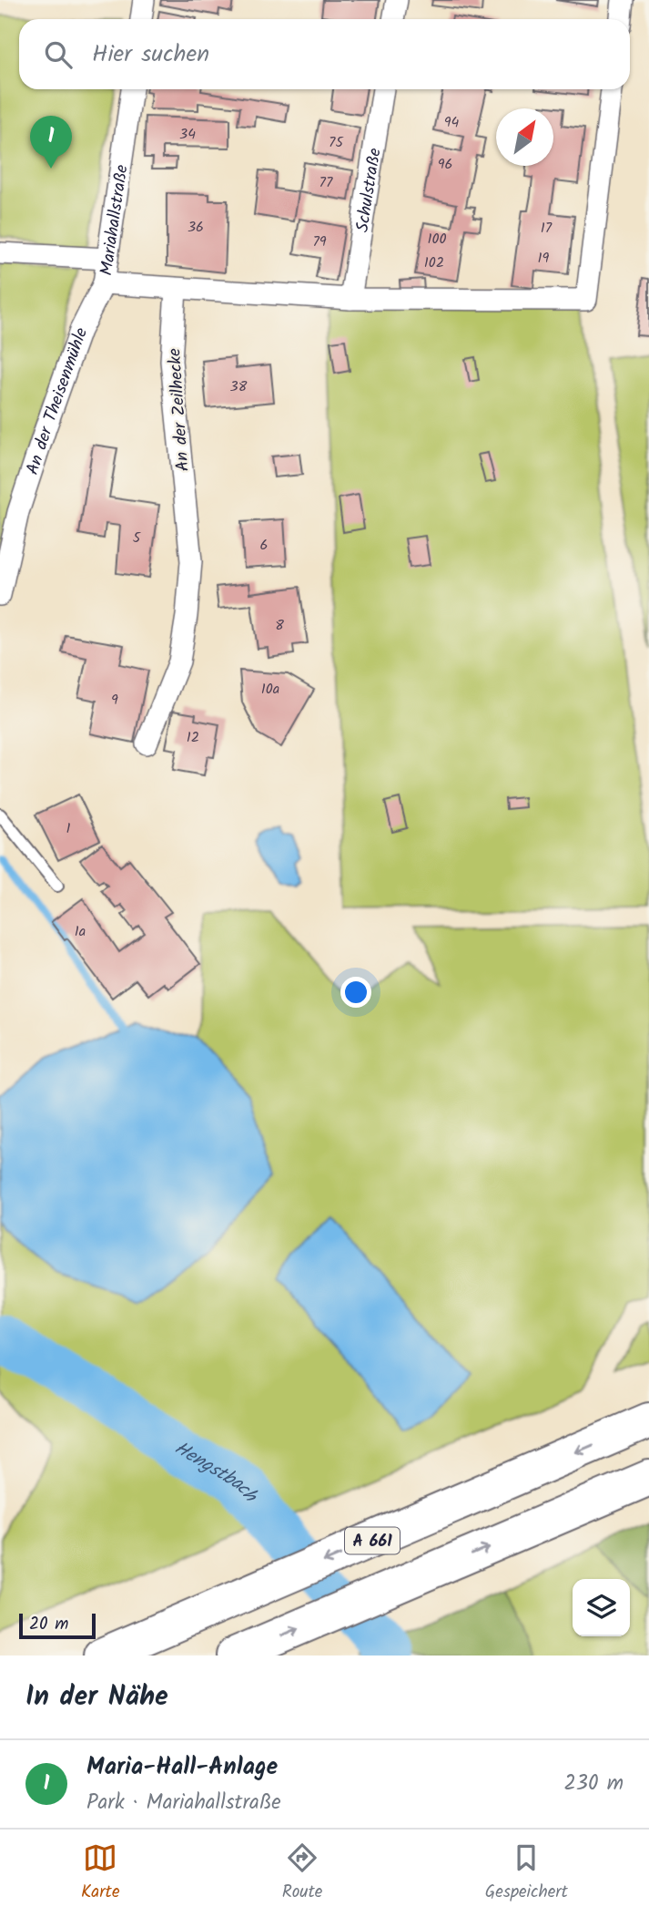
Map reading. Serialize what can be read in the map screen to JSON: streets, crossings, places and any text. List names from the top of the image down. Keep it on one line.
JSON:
{"streets":{"highway":["A 661"],"street":["Schulstraße","Mariahallstraße","An der Theisenmühle","An der Zeilhecke"]},"crossings":[["Mariahallstraße","An der Theisenmühle"],["Mariahallstraße","An der Zeilhecke"]],"water":["Hengstbach"],"house_numbers":["94","34","75","96","77","36","17","100","79","19","102","38","5","6","8","10a","9","12","1","1a"],"scale_bar":"20 m","north":"top right","page":{"search":"Hier suchen","pins":"1","scale":"20 m","heading":"In der Nähe","list":[{"mark":"1","name":"Maria-Hall-Anlage","note":"Park · Mariahallstraße","value":"230 m"}],"nav":["Karte","Route","Gespeichert"]}}
